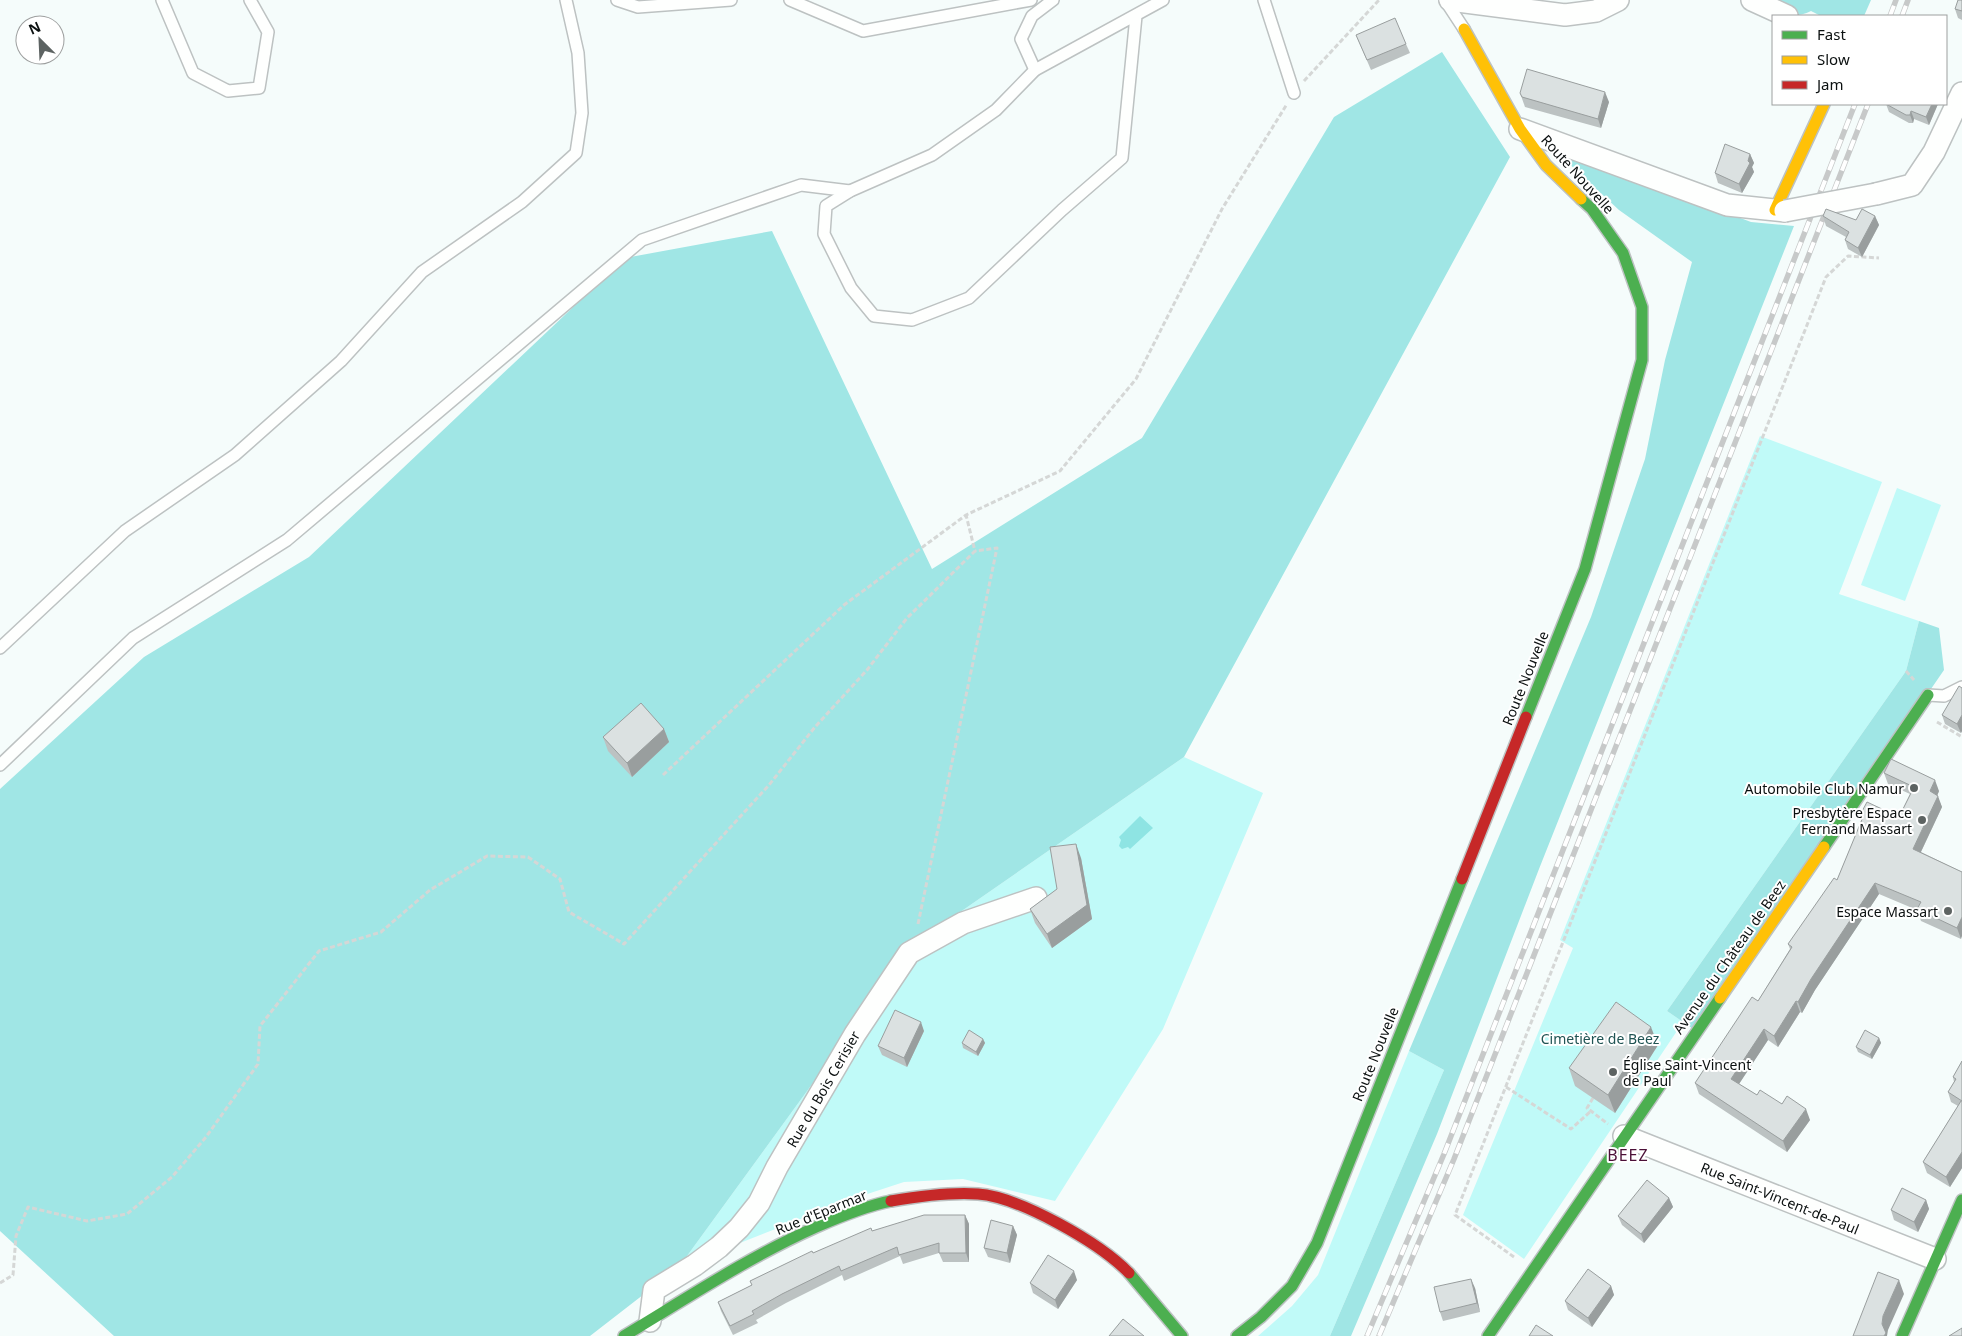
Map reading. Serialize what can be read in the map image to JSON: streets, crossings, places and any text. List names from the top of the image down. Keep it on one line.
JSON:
{"streets":{"street":["Route Nouvelle","Avenue du Château de Beez","Rue du Bois Cerisier","Rue Saint-Vincent-de-Paul","Rue d'Eparmar"]},"crossings":[["Avenue du Château de Beez","Rue Saint-Vincent-de-Paul"],["Rue du Bois Cerisier","Rue d'Eparmar"]],"districts":["BEEZ"],"parks":["Cimetière de Beez"],"places":["Automobile Club Namur","Presbytère Espace Fernand Massart","Espace Massart","Église Saint-Vincent de Paul"],"legend":["Fast","Slow","Jam"],"north":"top left"}
